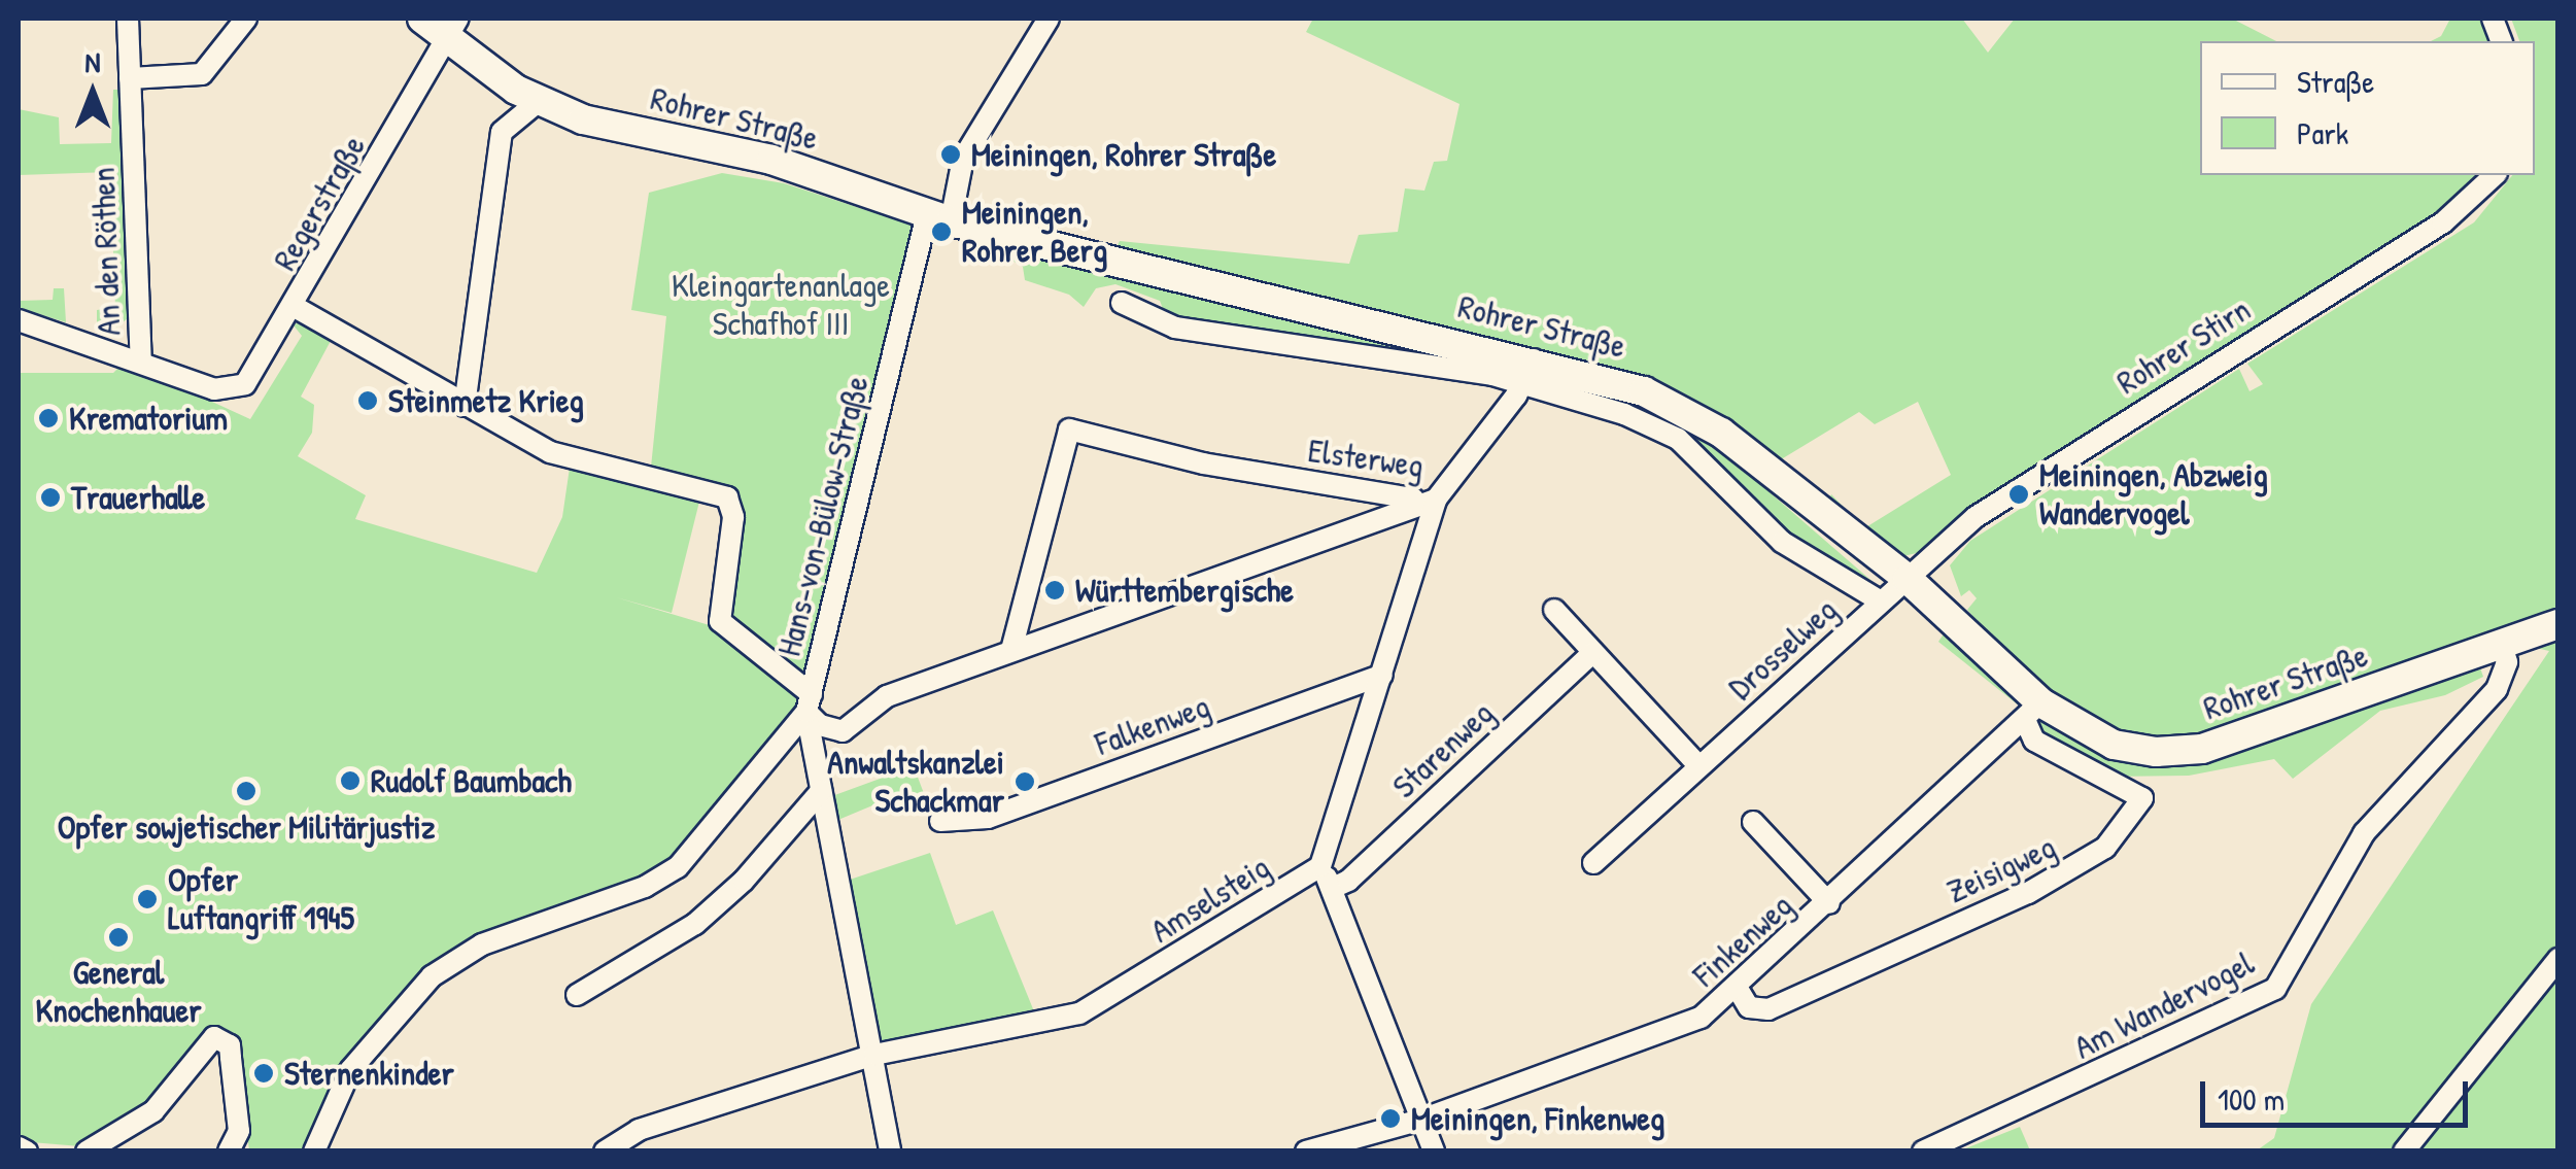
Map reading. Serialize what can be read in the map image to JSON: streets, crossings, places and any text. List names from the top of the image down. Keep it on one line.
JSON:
{"streets":{"main road":["Rohrer Straße"],"street":["Regerstraße","An den Röthen","Rohrer Stirn","Elsterweg","Hans-von-Bülow-Straße","Drosselweg","Falkenweg","Starenweg","Zeisigweg","Amselsteig","Finkenweg","Am Wandervogel"]},"crossings":[["Rohrer Straße","Regerstraße"],["Rohrer Straße","Rohrer Stirn"],["Rohrer Straße","Hans-von-Bülow-Straße"],["Rohrer Straße","Drosselweg"],["Rohrer Straße","Zeisigweg"],["Rohrer Straße","Amselsteig"],["Rohrer Straße","Finkenweg"],["Rohrer Straße","Am Wandervogel"],["Regerstraße","An den Röthen"],["Rohrer Stirn","Drosselweg"],["Elsterweg","Hans-von-Bülow-Straße"],["Elsterweg","Amselsteig"],["Hans-von-Bülow-Straße","Amselsteig"],["Falkenweg","Amselsteig"],["Zeisigweg","Finkenweg"]],"parks":["Kleingartenanlage Schafhof III"],"places":["Meiningen, Rohrer Straße","Meiningen, Rohrer Berg","Steinmetz Krieg","Krematorium","Meiningen, Abzweig Wandervogel","Trauerhalle","Württembergische","Rudolf Baumbach","Anwaltskanzlei Schackmar","Opfer sowjetischer Militärjustiz","Opfer Luftangriff 1945","General Knochenhauer","Sternenkinder","Meiningen, Finkenweg"],"legend":["Straße","Park"],"scale_bar":"100 m","north":"top"}
